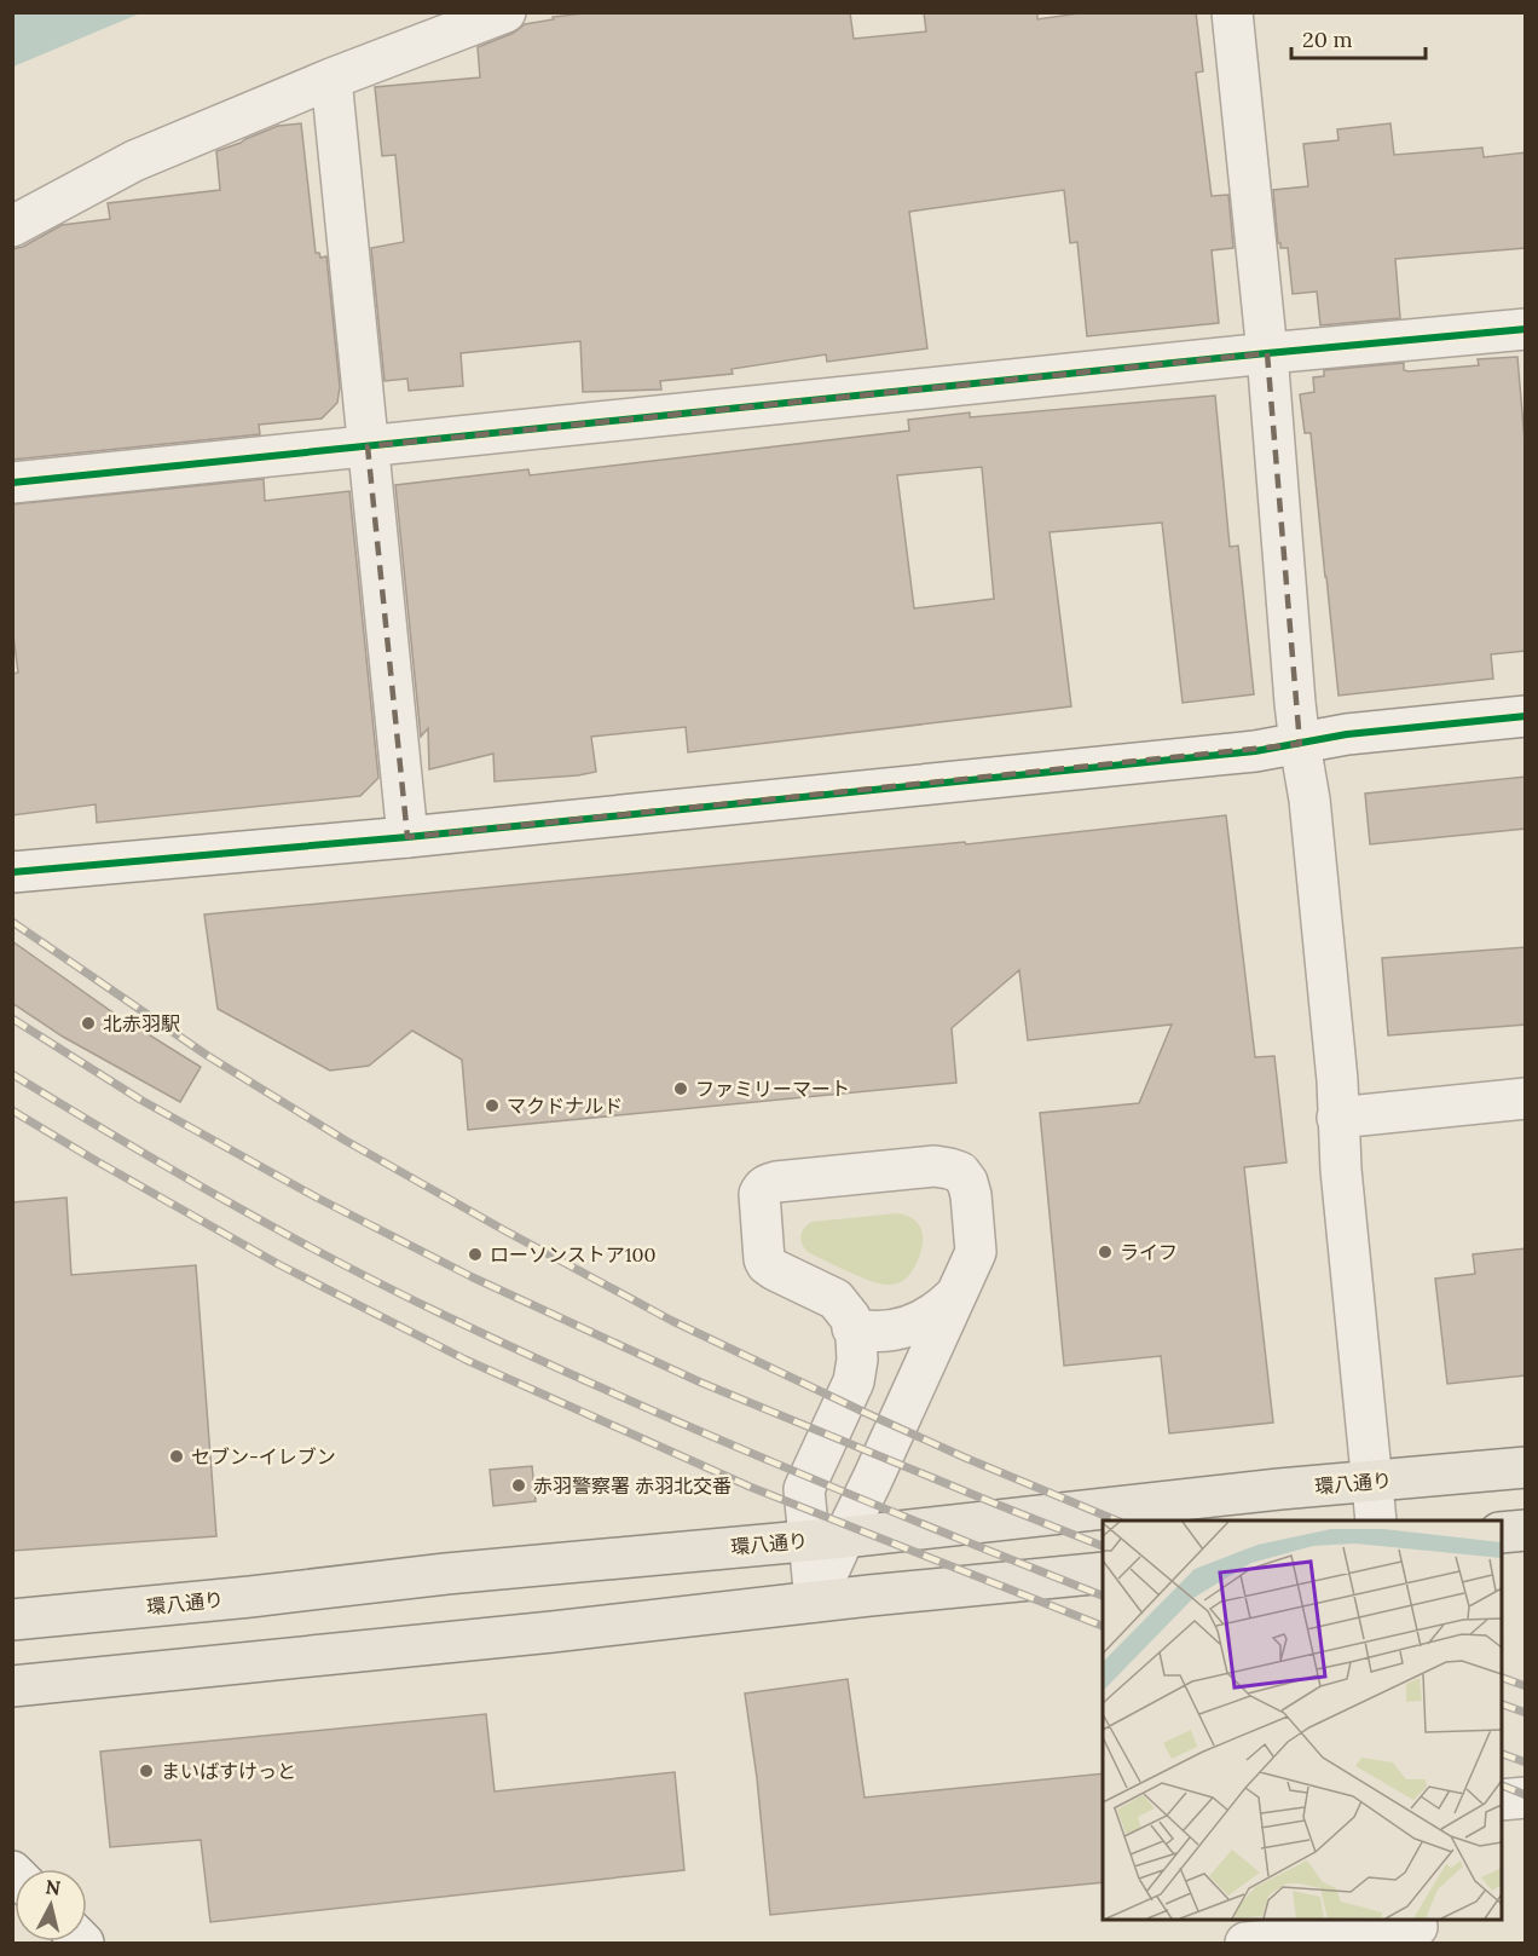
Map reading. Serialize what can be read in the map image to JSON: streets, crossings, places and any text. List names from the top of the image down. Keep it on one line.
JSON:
{"streets":{"main road":["環八通り"]},"places":["北赤羽駅","ファミリーマート","マクドナルド","ライフ","ローソンストア100","セブン-イレブン","赤羽警察署 赤羽北交番","まいばすけっと"],"scale_bar":"20 m","north":"top"}
